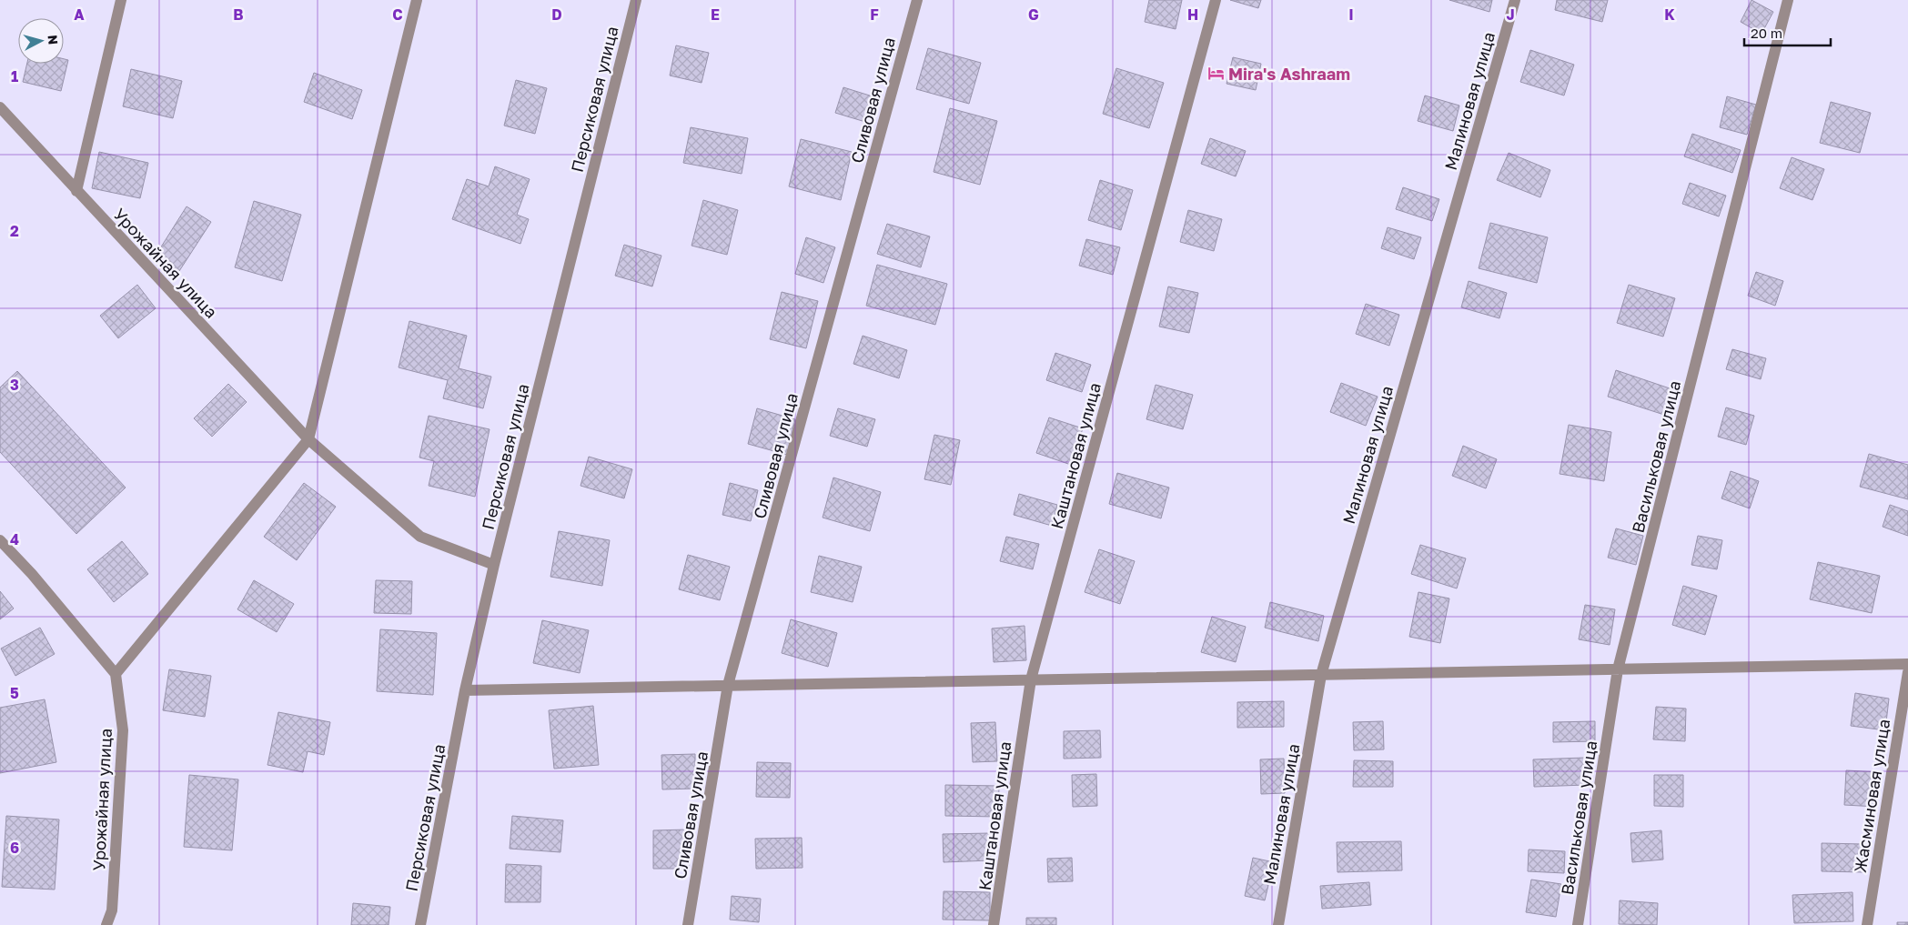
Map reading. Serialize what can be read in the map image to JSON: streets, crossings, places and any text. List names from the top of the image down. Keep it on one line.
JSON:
{"streets":{"street":["Персиковая улица","Сливовая улица","Малиновая улица","Урожайная улица","Каштановая улица","Васильковая улица","Жасминовая улица"]},"crossings":[["Персиковая улица","Урожайная улица"]],"places":{"hotel":["Mira's Ashraam"]},"scale_bar":"20 m","north":"right","grid":{"columns":["A","B","C","D","E","F","G","H","I","J","K"],"rows":["1","2","3","4","5","6"]}}
